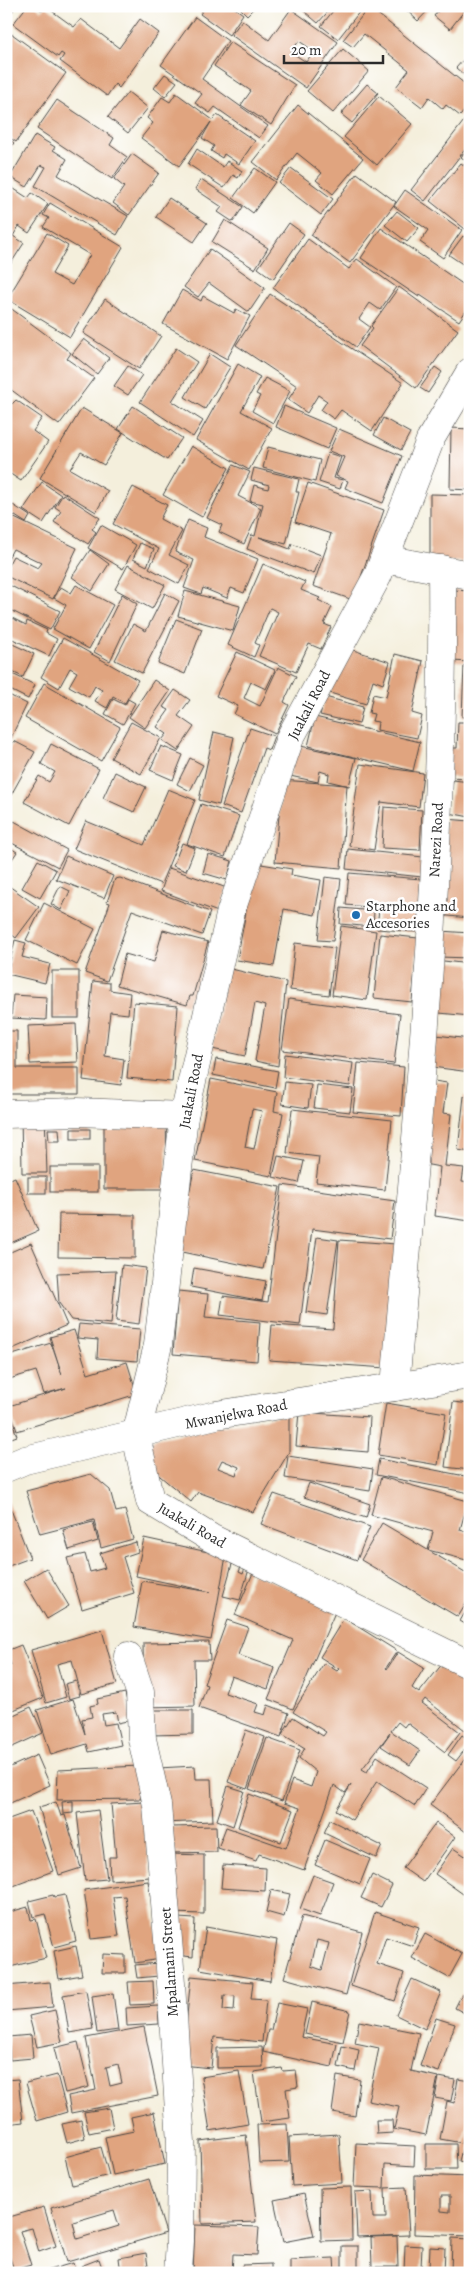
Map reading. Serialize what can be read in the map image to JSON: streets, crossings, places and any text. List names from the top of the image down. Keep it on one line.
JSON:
{"streets":{"street":["Juakali Road","Narezi Road","Mwanjelwa Road","Mpalamani Street"]},"crossings":[["Juakali Road","Mwanjelwa Road"],["Narezi Road","Mwanjelwa Road"]],"places":["Starphone and Accesories"],"scale_bar":"20 m"}
